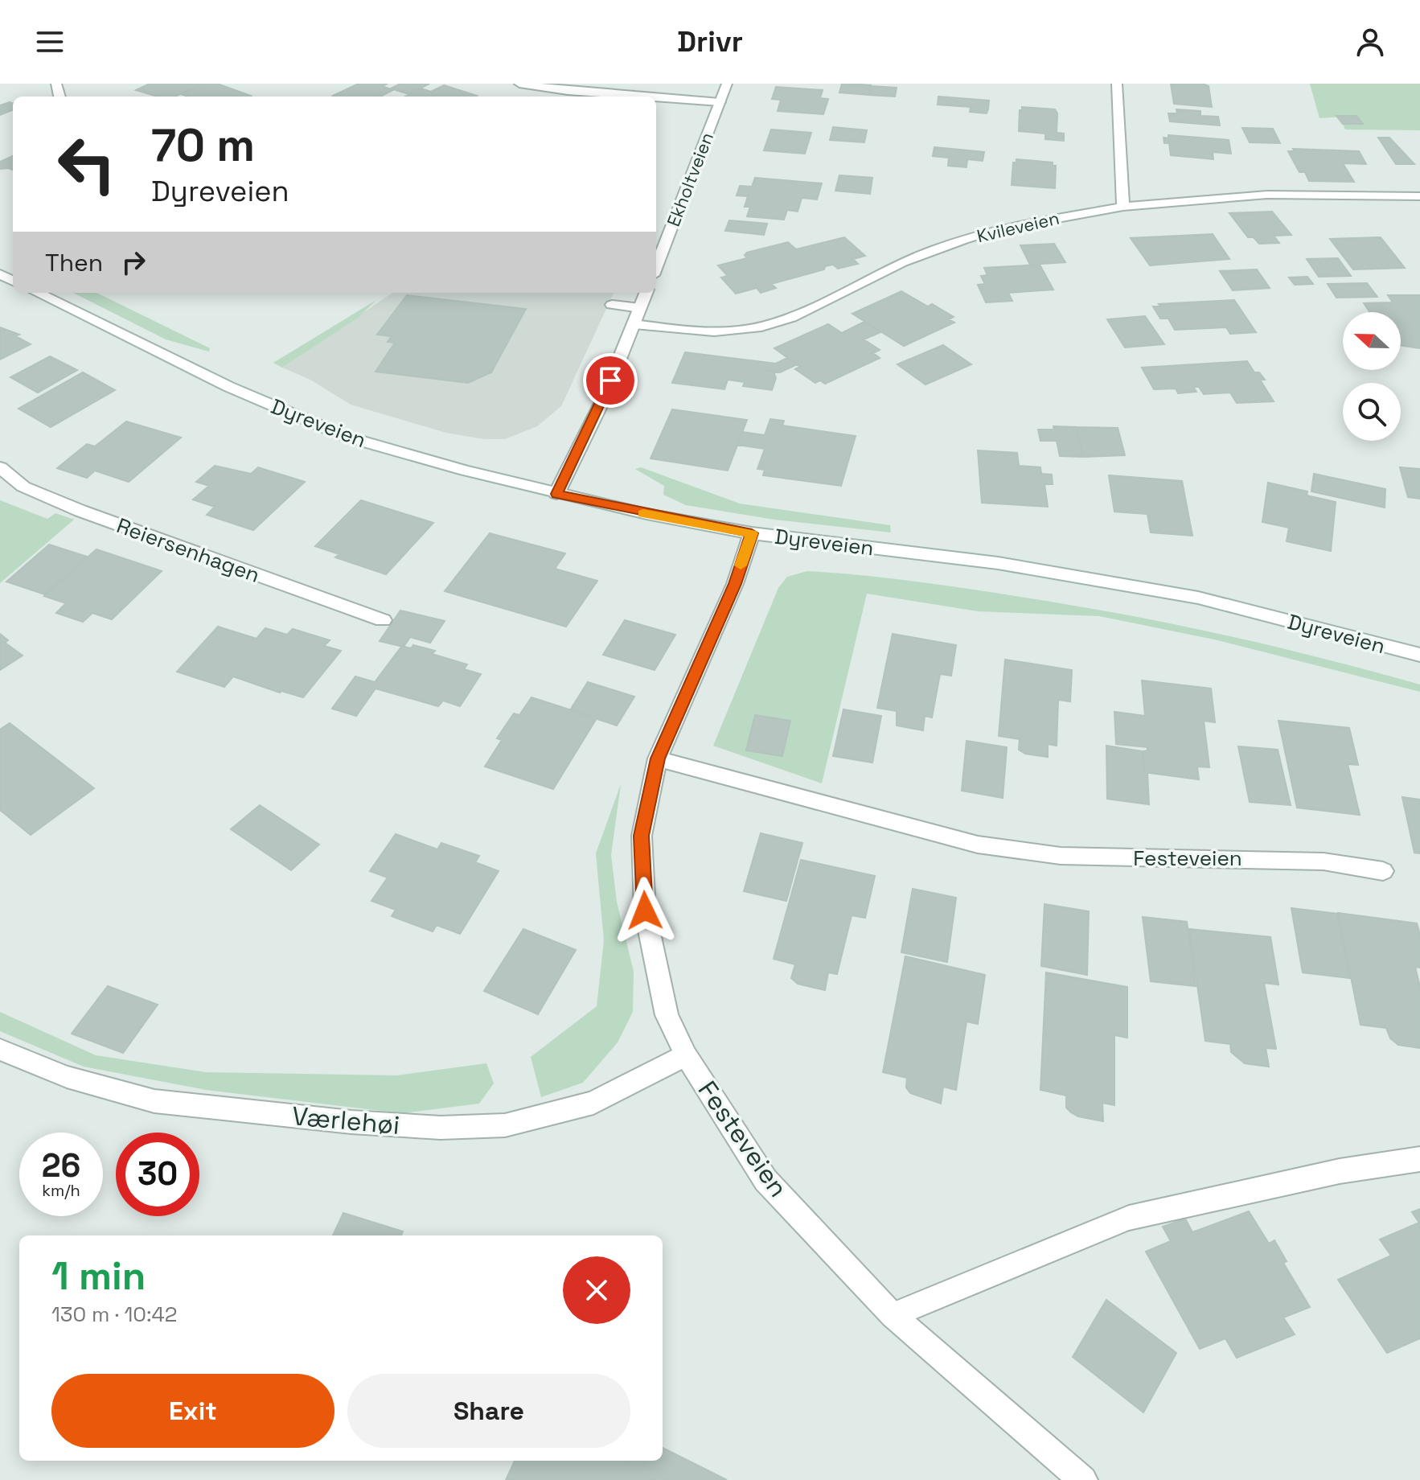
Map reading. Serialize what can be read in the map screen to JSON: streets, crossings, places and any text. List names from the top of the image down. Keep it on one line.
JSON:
{"streets":{"street":["Ekholtveien","Kvileveien","Dyreveien","Reiersenhagen","Festeveien","Værlehøi"]},"crossings":[["Dyreveien","Festeveien"],["Festeveien","Værlehøi"]],"north":"left","page":{"header":"Drivr","turn":["70 m","Dyreveien"],"then":"Then","speed":"26 km/h","limit":"30","heading":["1 min","130 m · 10:42"],"buttons":["Exit","Share"]}}
